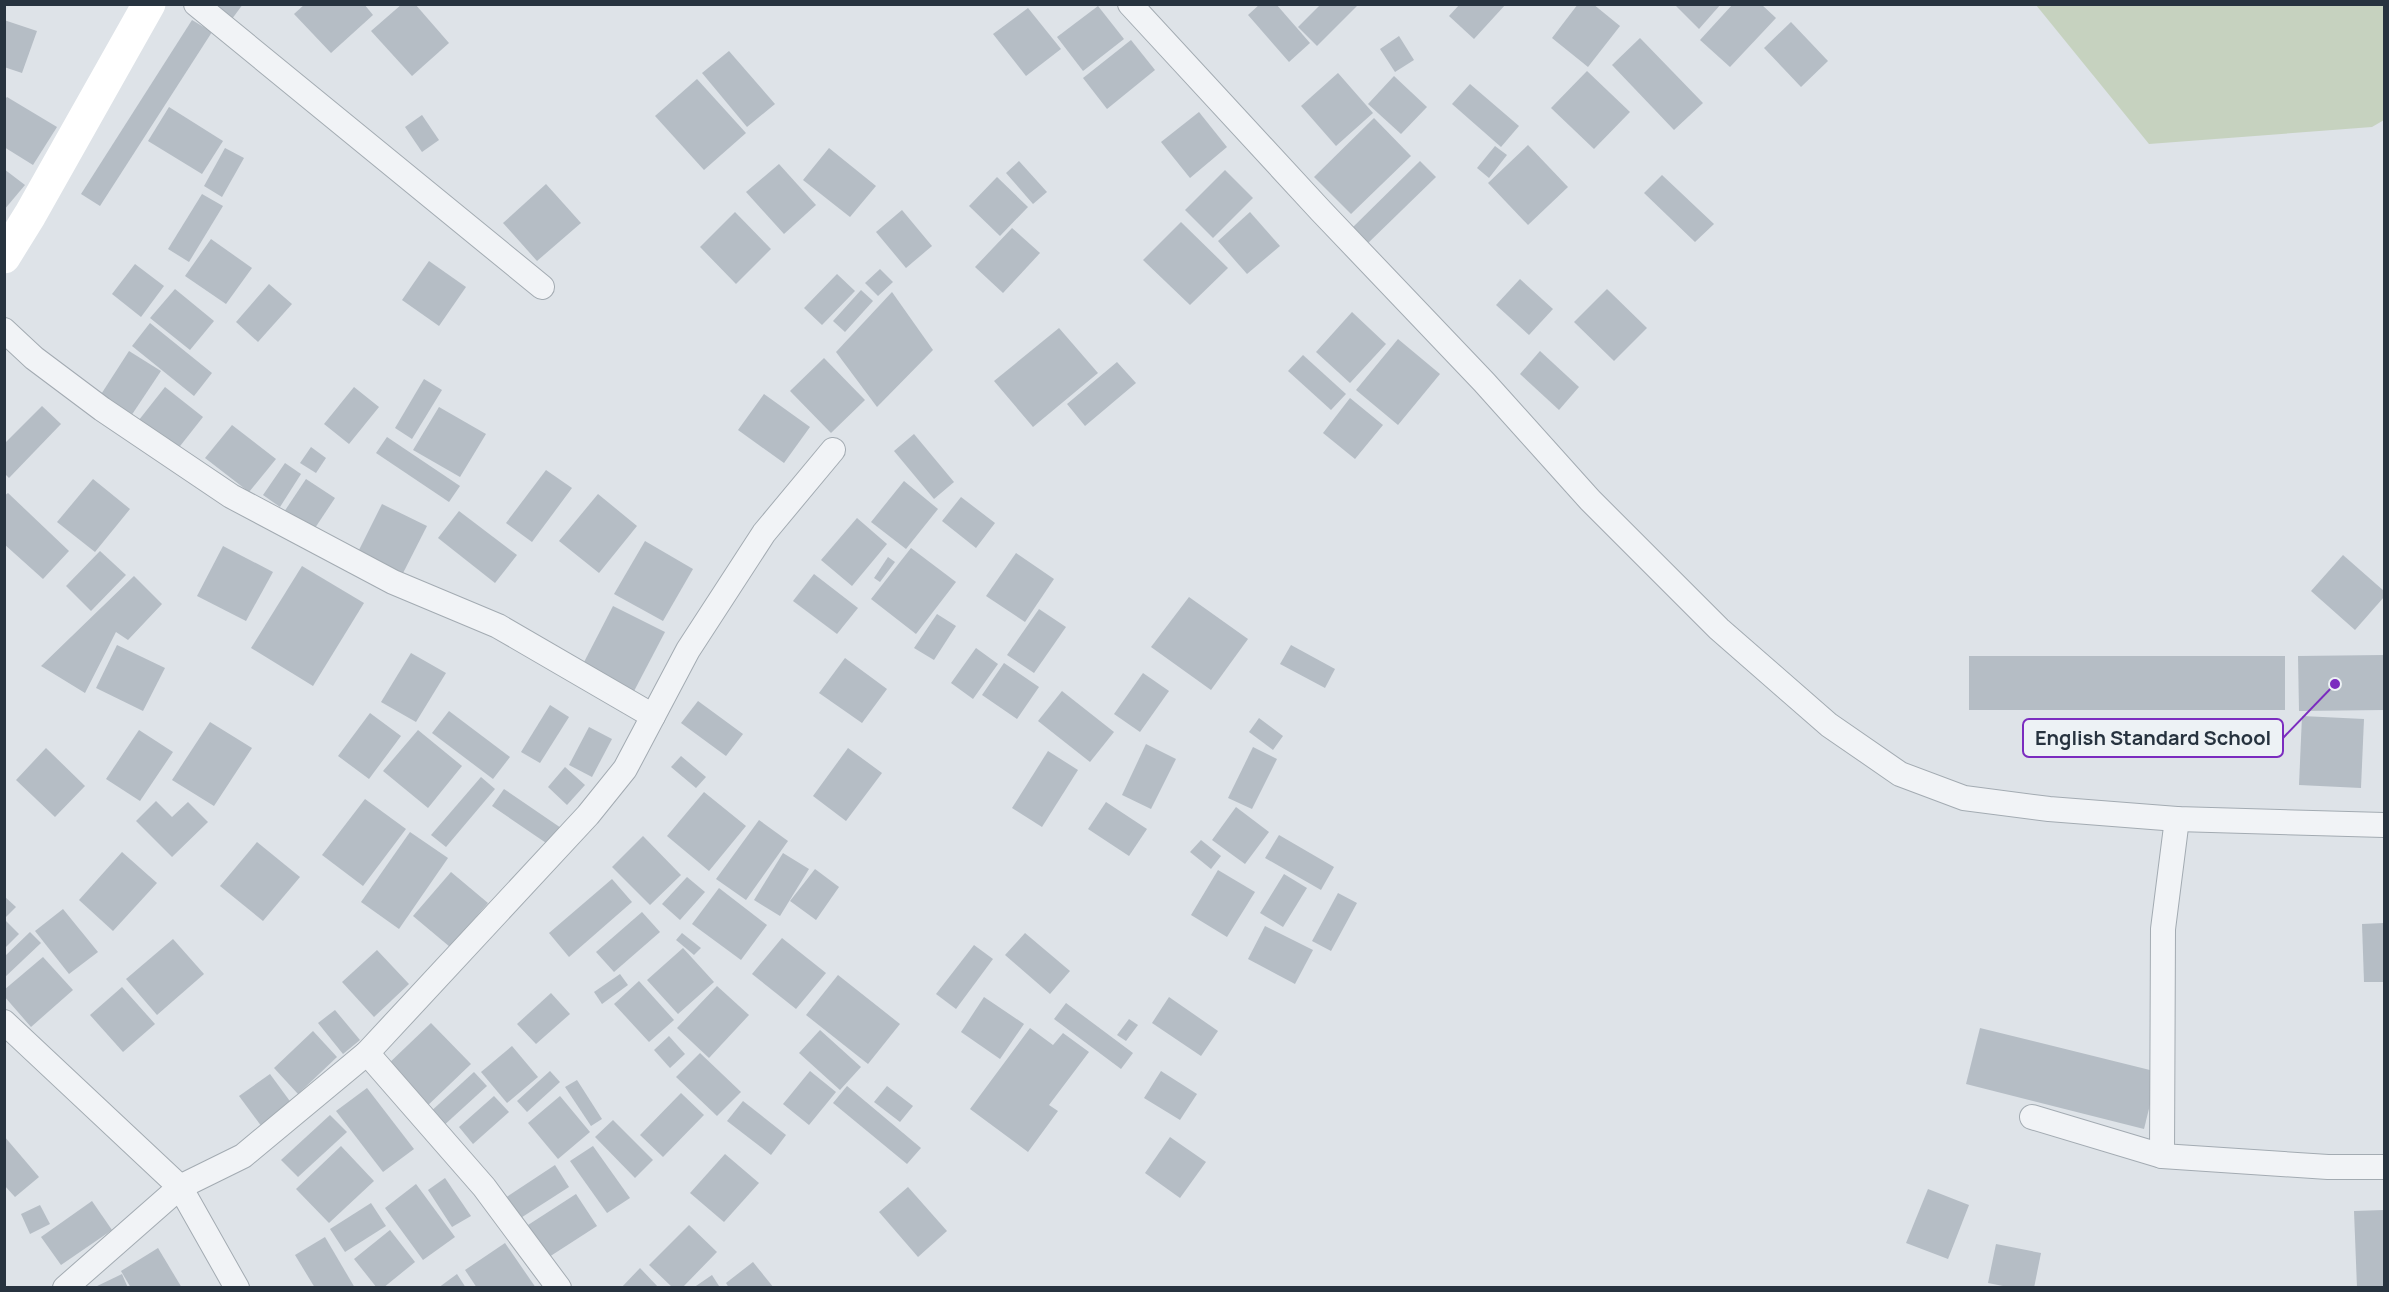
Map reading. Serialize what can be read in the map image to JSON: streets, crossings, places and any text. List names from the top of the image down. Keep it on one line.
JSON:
{"places":["English Standard School"]}
